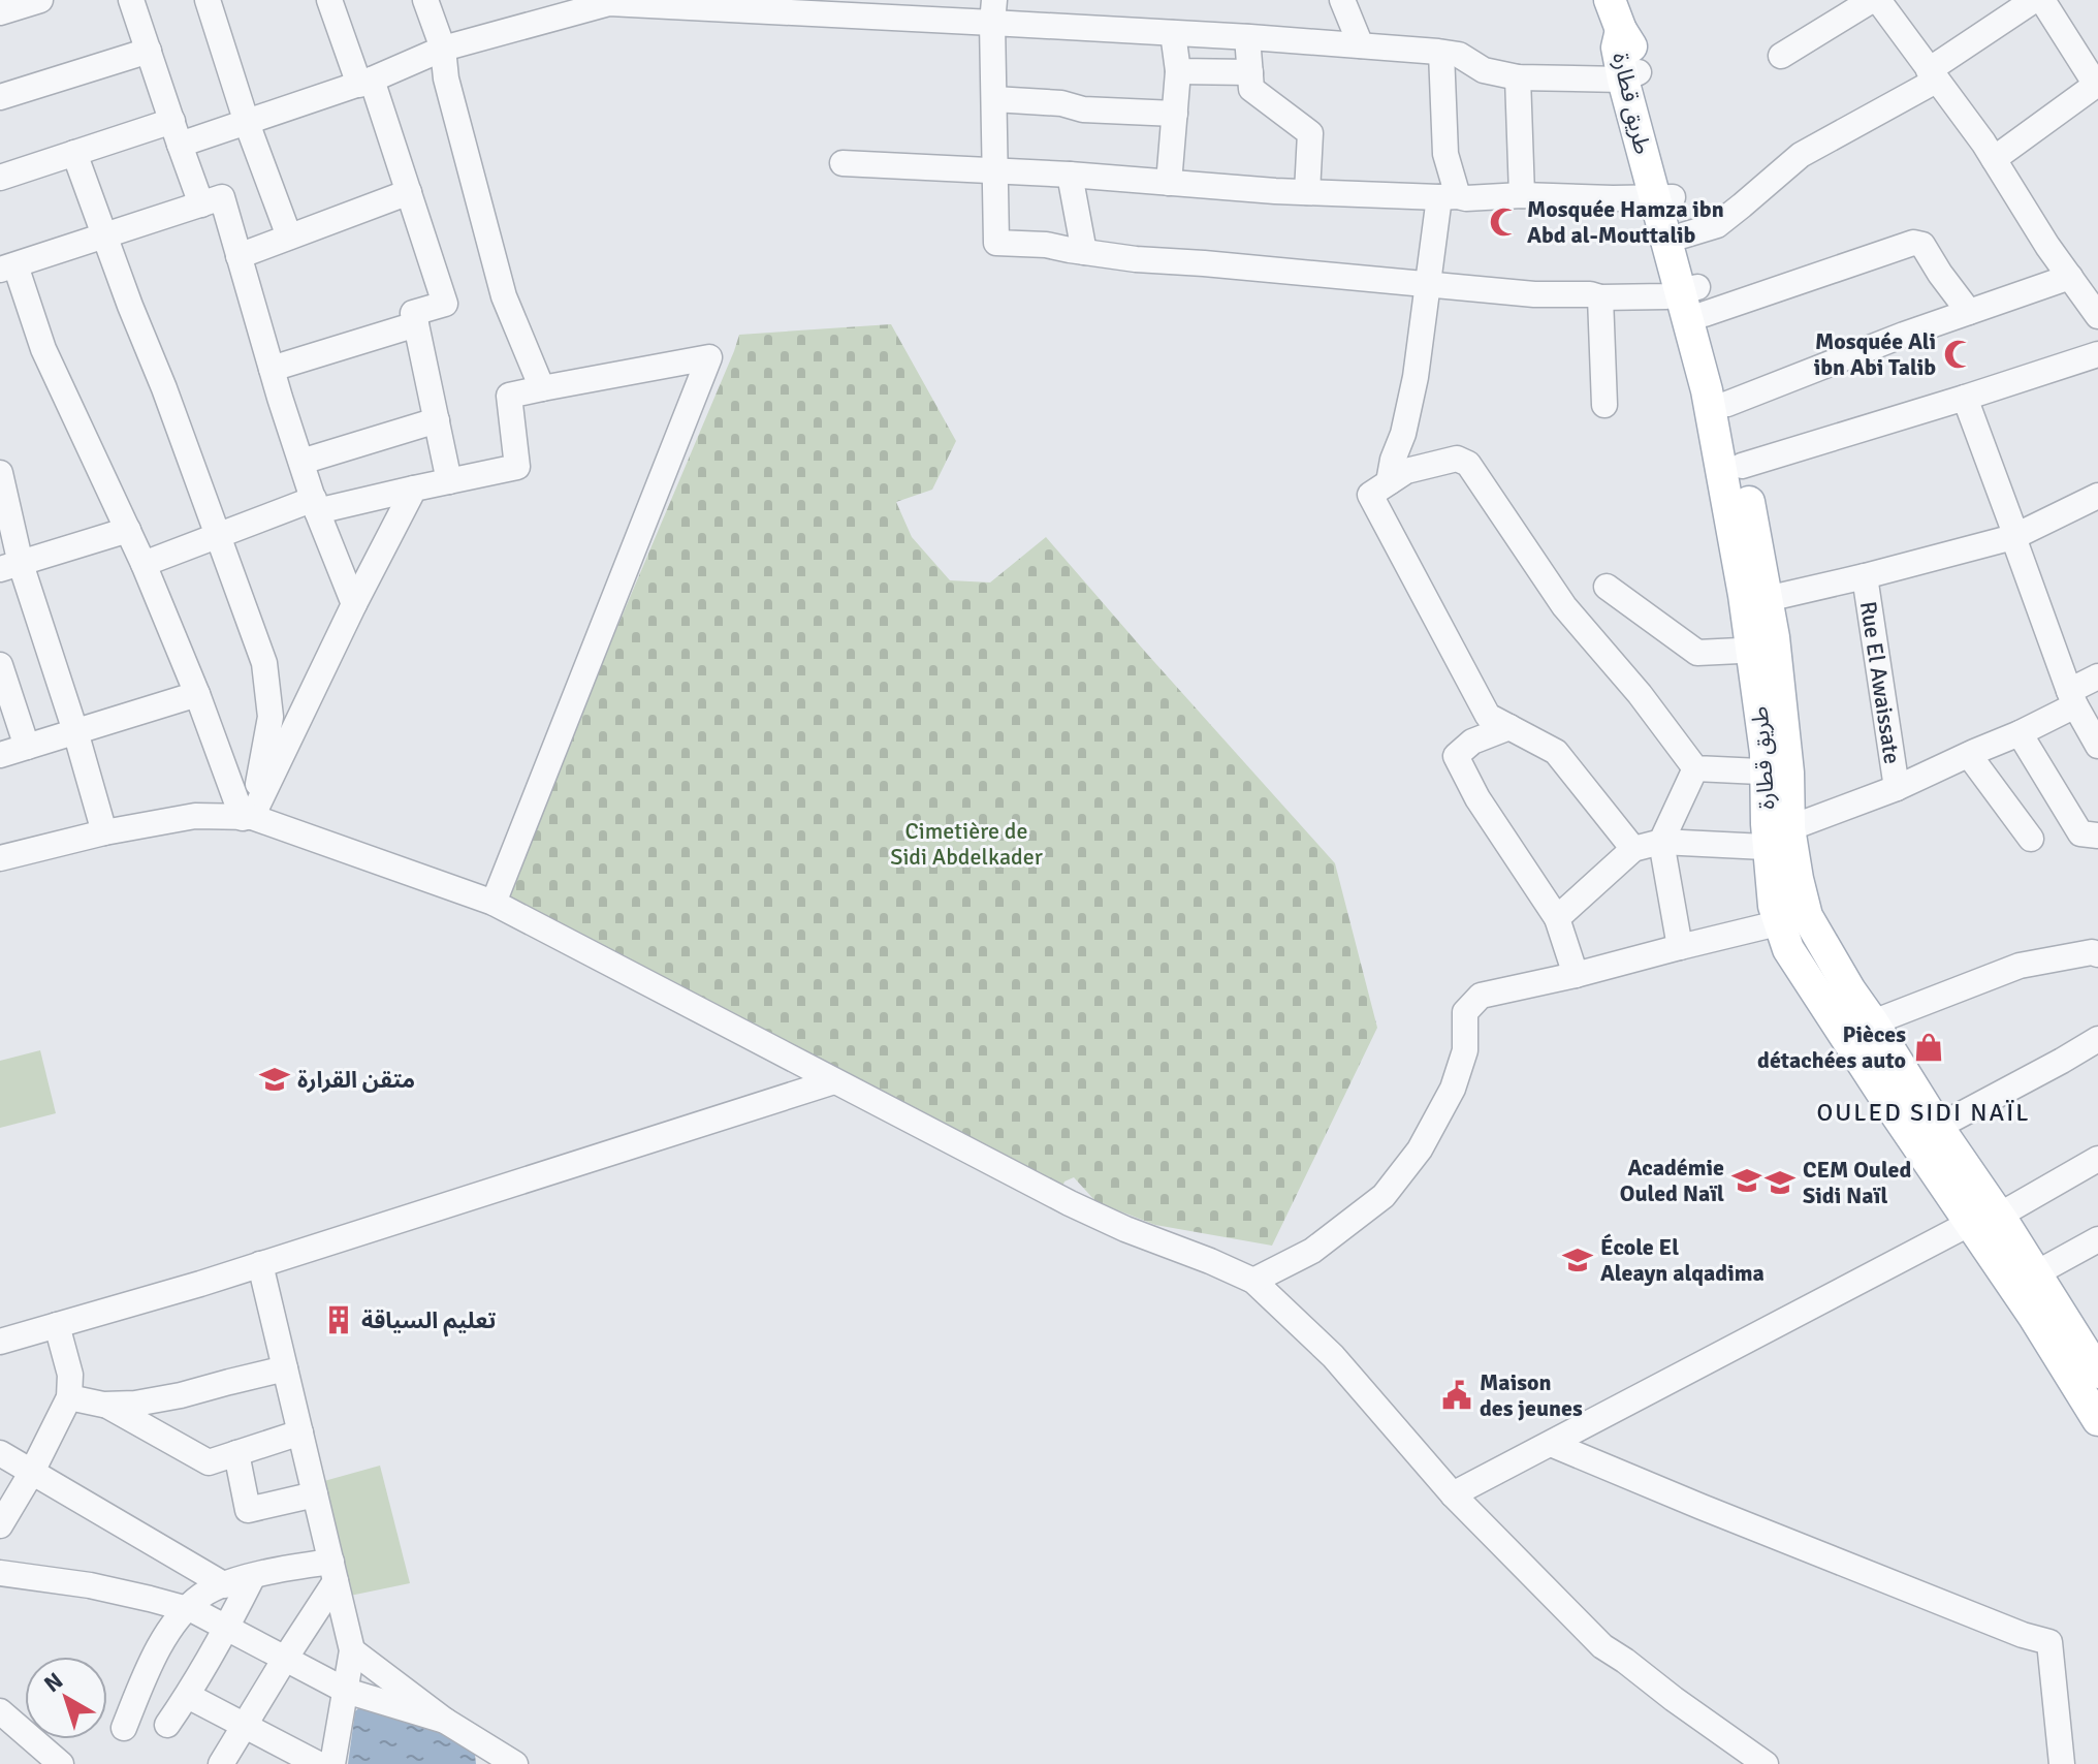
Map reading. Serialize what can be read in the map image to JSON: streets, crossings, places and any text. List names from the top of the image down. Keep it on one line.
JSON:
{"streets":{"main road":["طريق قطارة"],"street":["Rue El Awaissate"]},"districts":["OULED SIDI NAÏL"],"parks":["Cimetière de Sidi Abdelkader"],"places":{"mosque":["Mosquée Hamza ibn Abd al-Mouttalib","Mosquée Ali ibn Abi Talib"],"shop":["Pièces détachées auto"],"school or university":["متقن القرارة","Académie Ouled Naïl","CEM Ouled Sidi Naïl","École El Aleayn alqadima"],"building":["تعليم السياقة"],"public building":["Maison des jeunes"]},"north":"top left"}
